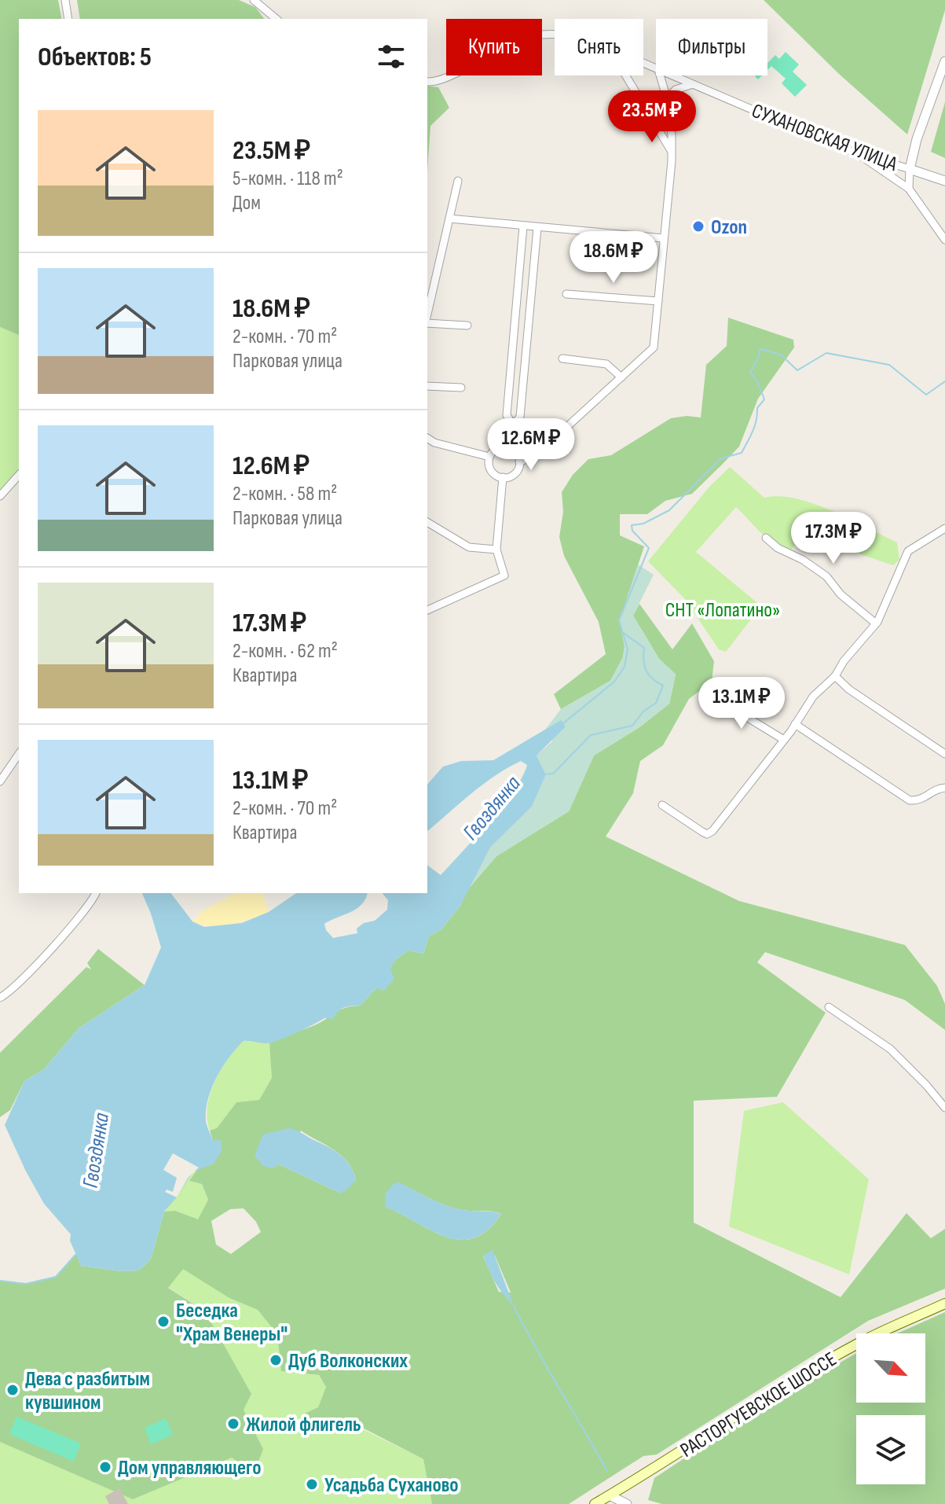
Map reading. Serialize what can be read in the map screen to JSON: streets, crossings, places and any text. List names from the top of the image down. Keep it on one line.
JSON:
{"streets":{"main road":["РАСТОРГУЕВСКОЕ ШОССЕ"],"street":["СУХАНОВСКАЯ УЛИЦА"]},"water":["Гвоздянка"],"parks":["СНТ «Лопатино»"],"places":["Ozon","Беседка \"Храм Венеры\"","Дуб Волконских","Дева с разбитым кувшином","Жилой флигель","Дом управляющего","Усадьба Суханово"],"north":"bottom right","page":{"chip":["Купить","Снять","Фильтры"],"heading":"Объектов: 5","price":["23.5M ₽","18.6M ₽","12.6M ₽","17.3M ₽","13.1M ₽"],"list":[{"name":"23.5M ₽","note":"5-комн. · 118 m² · Дом"},{"name":"18.6M ₽","note":"2-комн. · 70 m² · Парковая улица"},{"name":"12.6M ₽","note":"2-комн. · 58 m² · Парковая улица"},{"name":"17.3M ₽","note":"2-комн. · 62 m² · Квартира"},{"name":"13.1M ₽","note":"2-комн. · 70 m² · Квартира"}]}}
